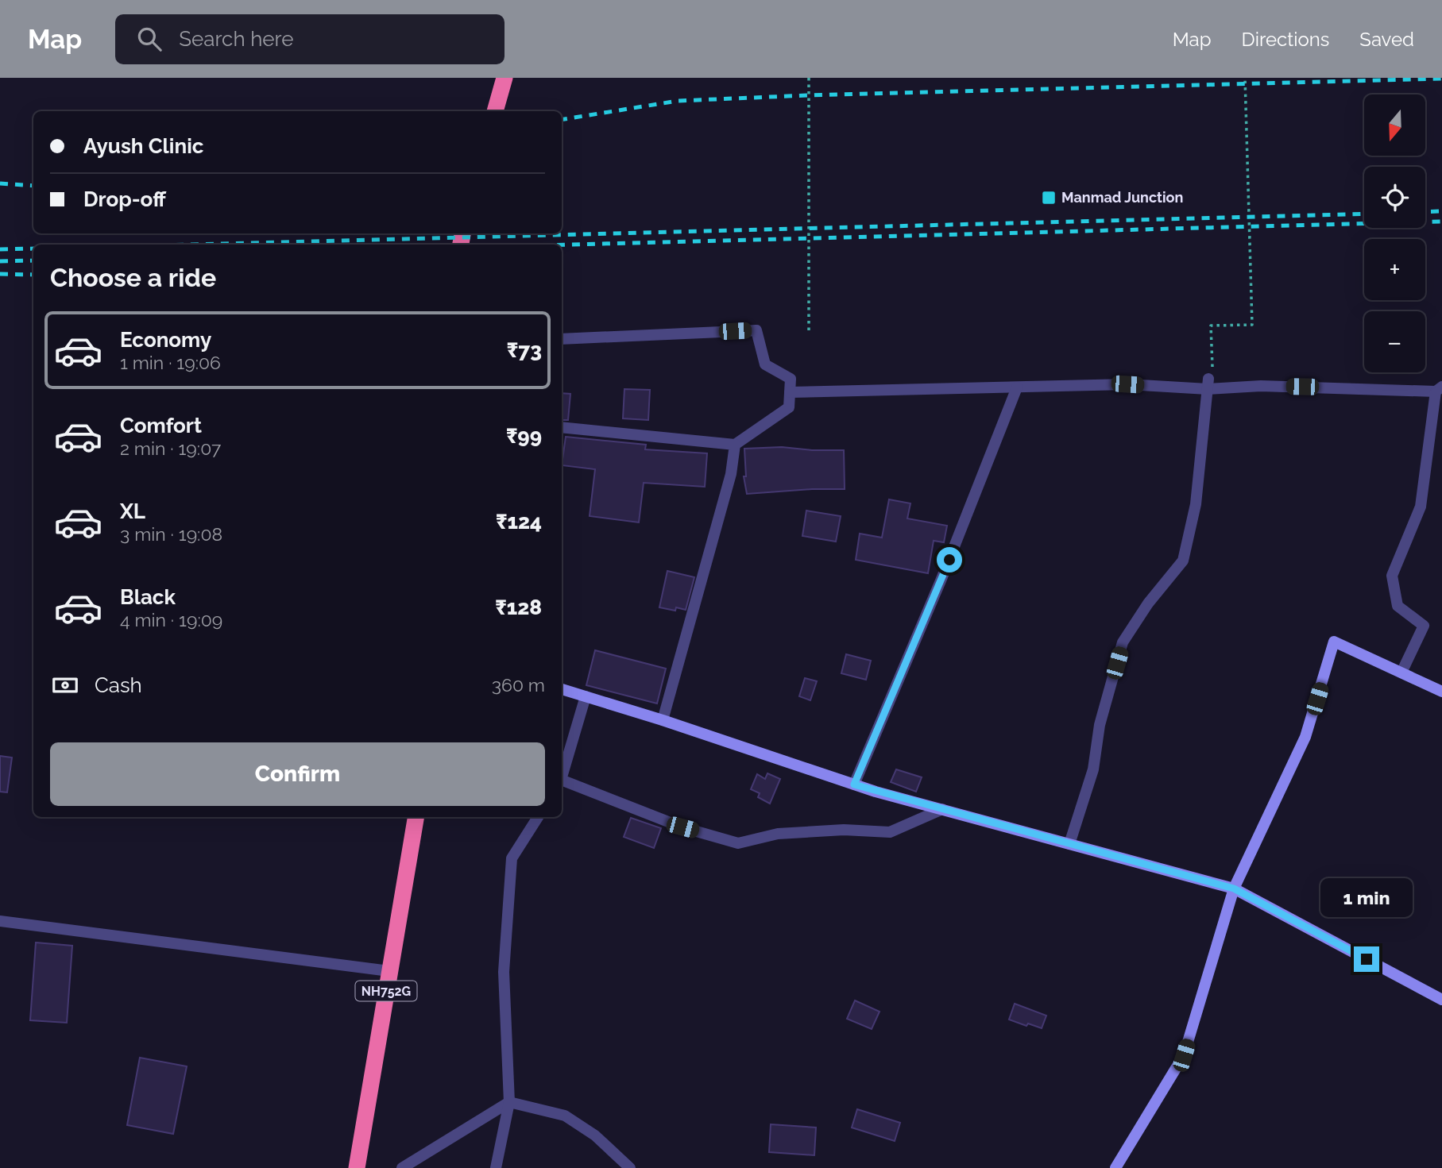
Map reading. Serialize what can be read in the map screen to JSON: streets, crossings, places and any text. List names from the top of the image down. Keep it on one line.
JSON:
{"streets":{"highway":["NH752G"]},"places":{"transit":["Manmad Junction"]},"north":"bottom","page":{"header":"Map","search":"Search here","nav":["Map","Directions","Saved"],"map_buttons":["+","−"],"banner":["Ayush Clinic","Drop-off"],"heading":"Choose a ride","list":[{"name":"Economy","note":"1 min · 19:06","value":"₹73"},{"name":"Comfort","note":"2 min · 19:07","value":"₹99"},{"name":"XL","note":"3 min · 19:08","value":"₹124"},{"name":"Black","note":"4 min · 19:09","value":"₹128"}],"pay":["Cash","360 m"],"buttons":"Confirm","bubble":"1 min"}}
